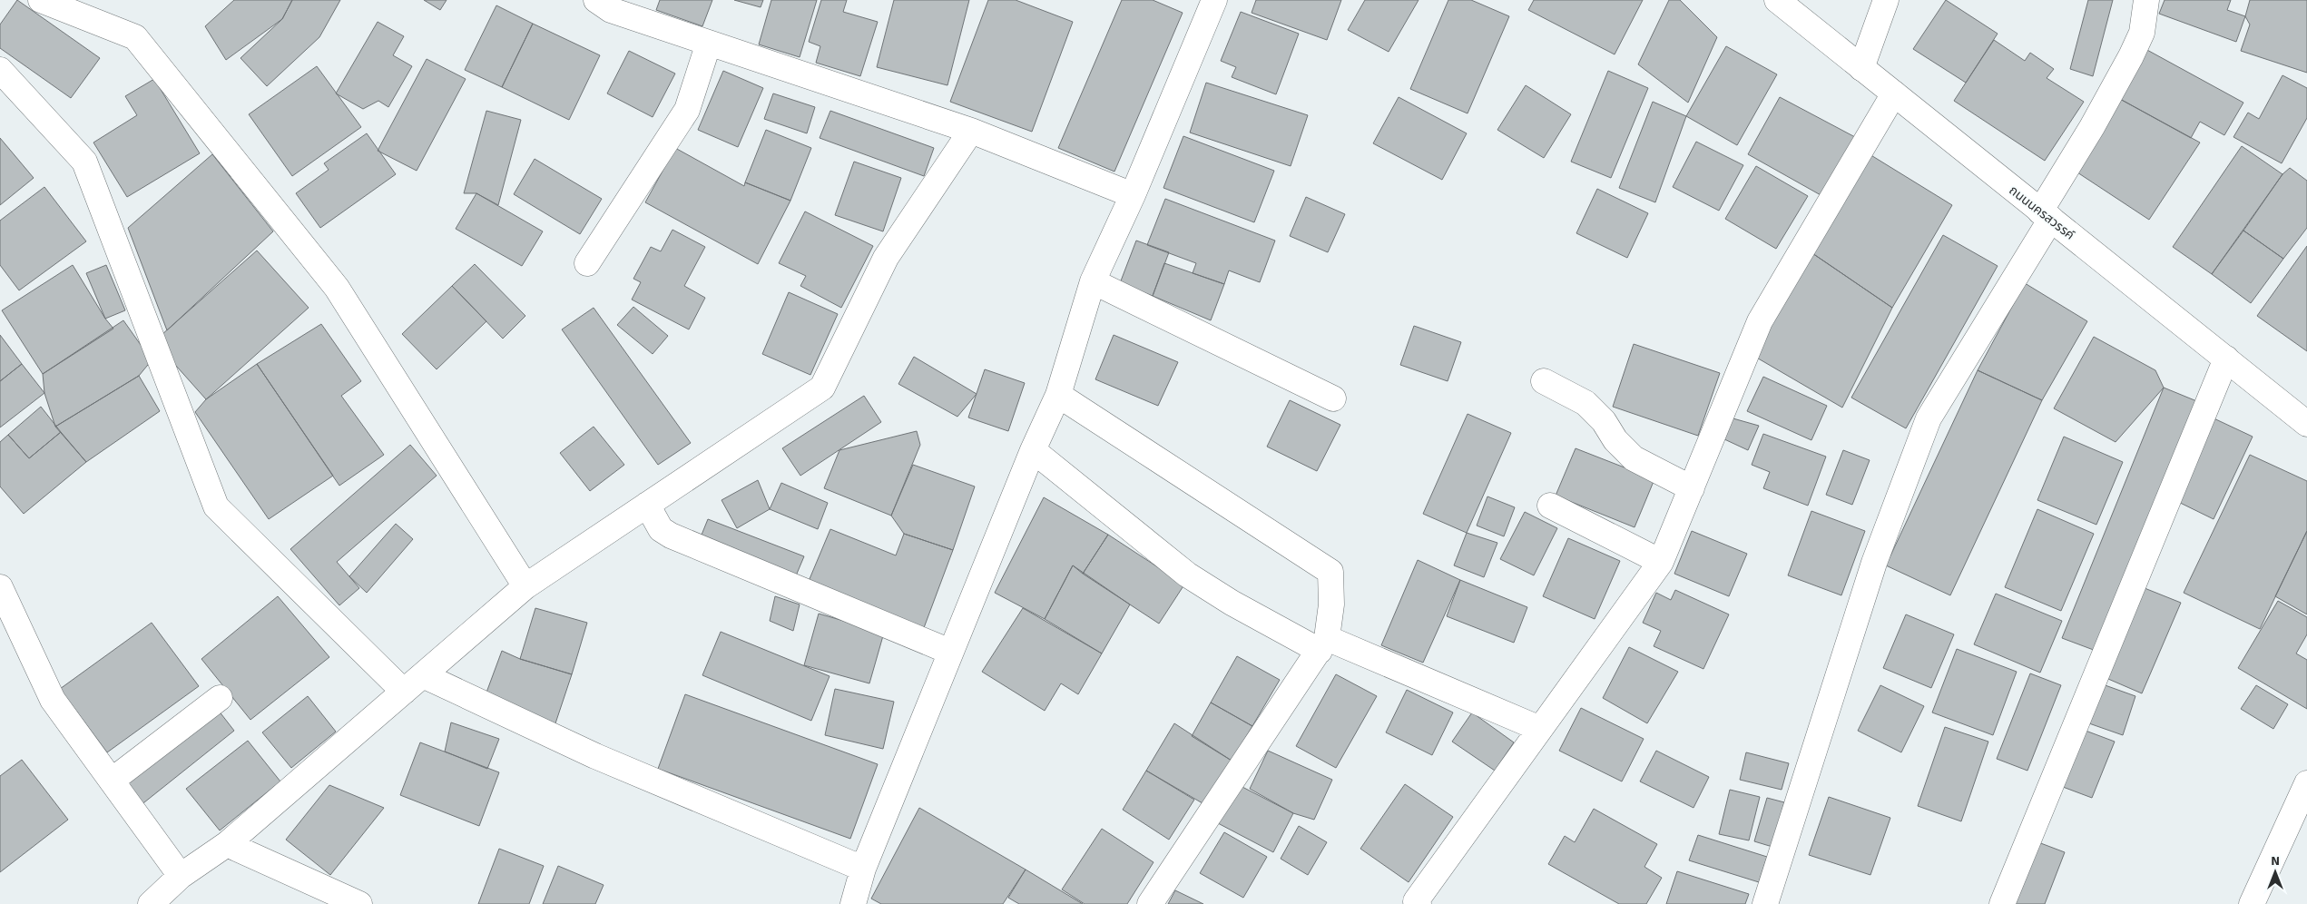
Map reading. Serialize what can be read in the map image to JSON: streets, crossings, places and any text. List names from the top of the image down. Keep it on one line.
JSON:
{"streets":{"street":["ถนนนครสวรรค์"]},"north":"top"}
